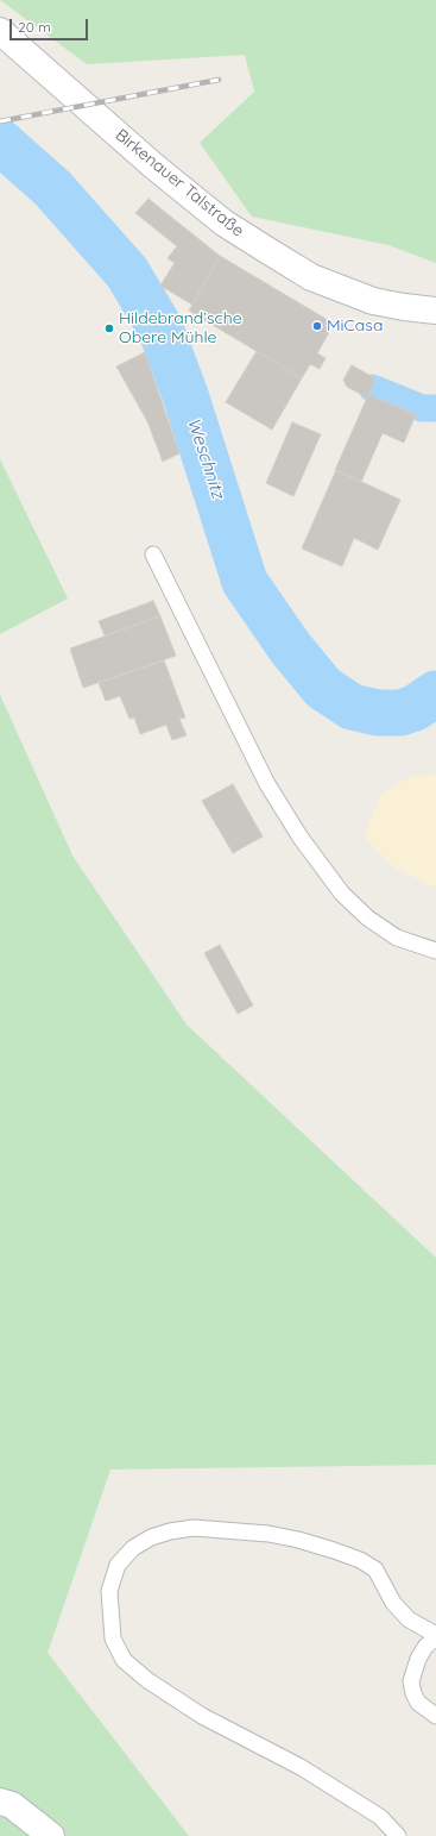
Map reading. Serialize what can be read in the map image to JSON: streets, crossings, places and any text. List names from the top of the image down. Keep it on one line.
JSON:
{"streets":{"main road":["Birkenauer Talstraße"]},"water":["Weschnitz"],"places":["MiCasa","Hildebrand’sche Obere Mühle"],"scale_bar":"20 m"}
